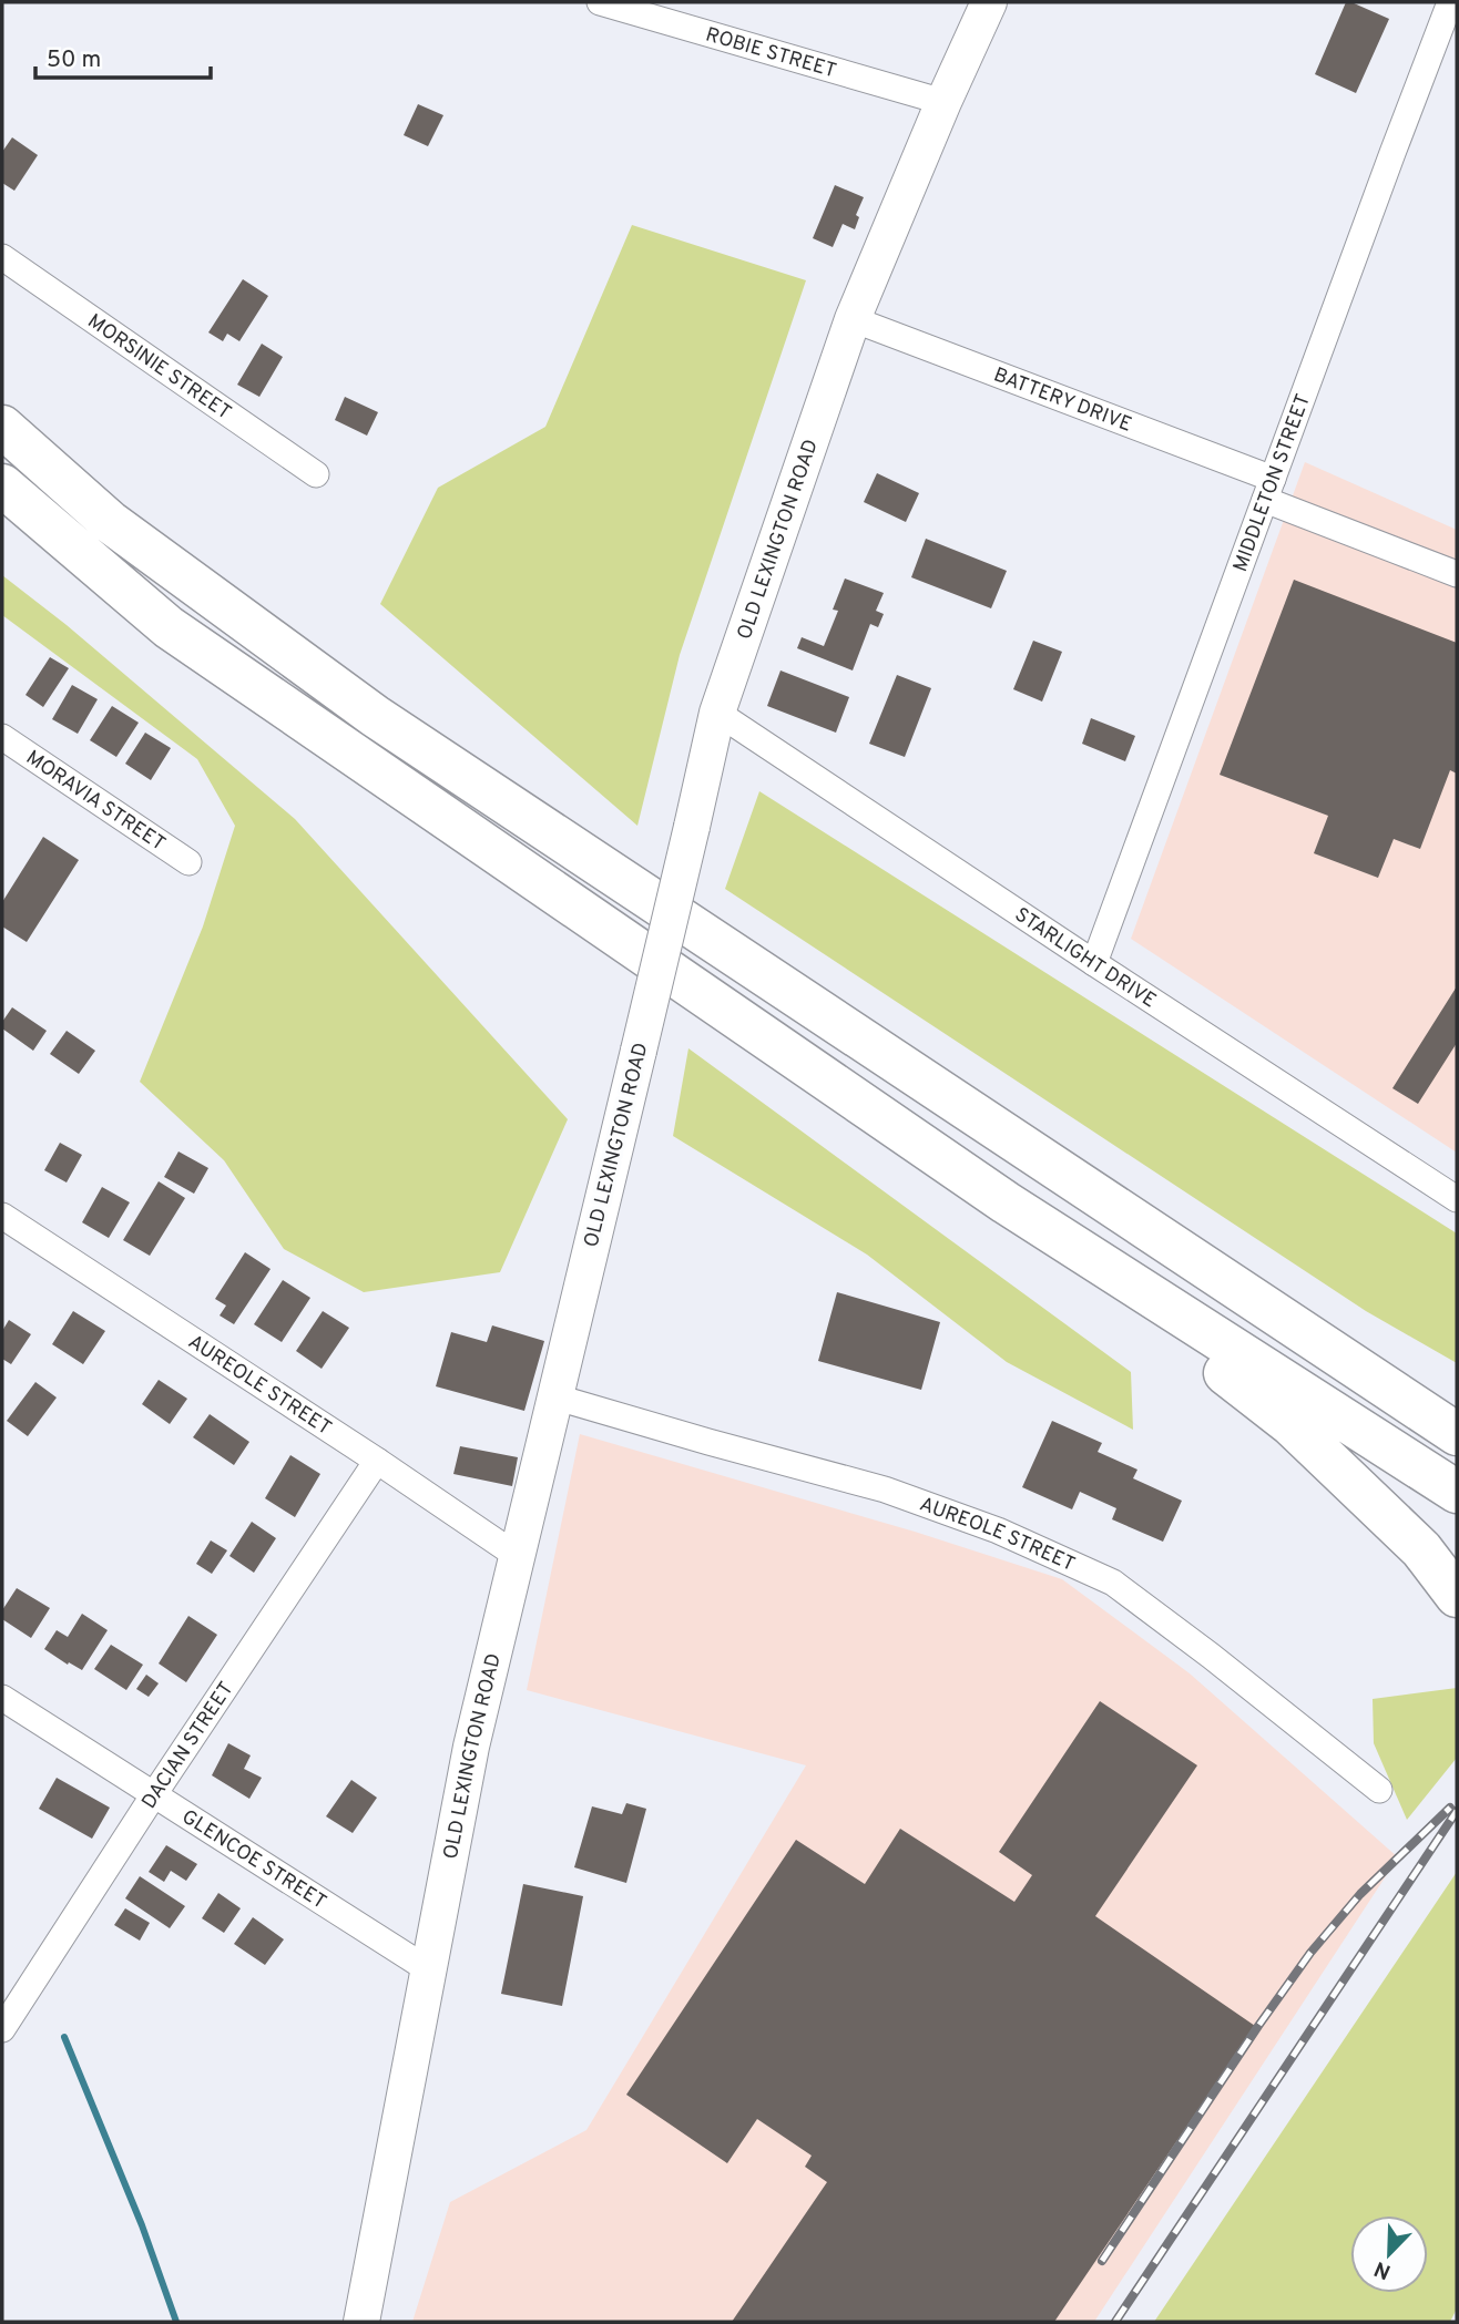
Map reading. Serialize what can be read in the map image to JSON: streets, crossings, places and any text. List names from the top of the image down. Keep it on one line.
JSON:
{"streets":{"main road":["OLD LEXINGTON ROAD"],"street":["ROBIE STREET","MORSINIE STREET","BATTERY DRIVE","MIDDLETON STREET","MORAVIA STREET","STARLIGHT DRIVE","AUREOLE STREET","DACIAN STREET","GLENCOE STREET"]},"crossings":[["ROBIE STREET","OLD LEXINGTON ROAD"],["BATTERY DRIVE","MIDDLETON STREET"],["BATTERY DRIVE","OLD LEXINGTON ROAD"],["MIDDLETON STREET","STARLIGHT DRIVE"],["OLD LEXINGTON ROAD","STARLIGHT DRIVE"],["OLD LEXINGTON ROAD","AUREOLE STREET"],["OLD LEXINGTON ROAD","GLENCOE STREET"],["AUREOLE STREET","DACIAN STREET"],["DACIAN STREET","GLENCOE STREET"]],"scale_bar":"50 m","north":"bottom left"}
